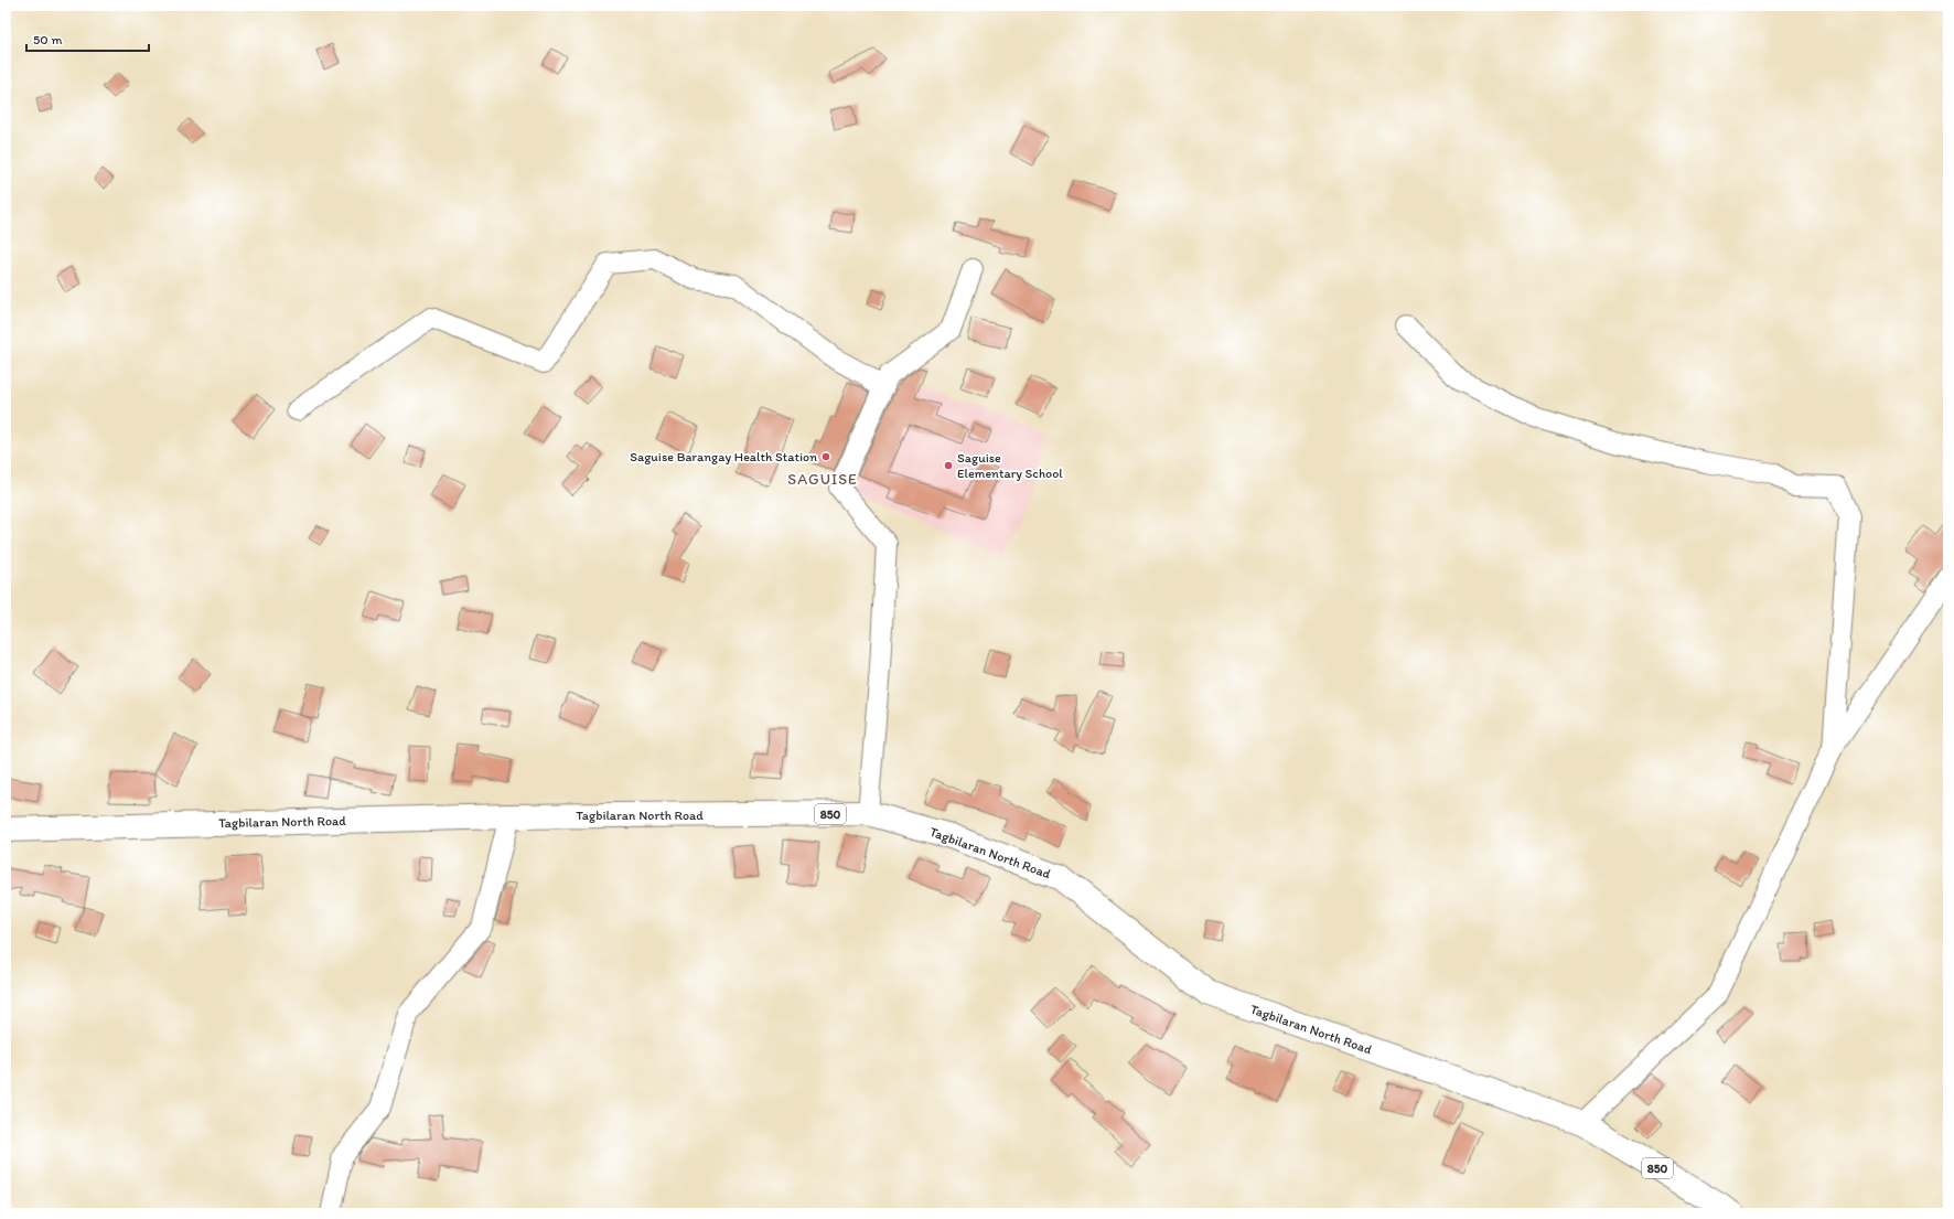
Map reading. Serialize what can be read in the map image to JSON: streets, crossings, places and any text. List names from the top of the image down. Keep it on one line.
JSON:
{"streets":{"main road":["850","Tagbilaran North Road"]},"districts":["SAGUISE"],"places":["Saguise Barangay Health Station","Saguise Elementary School"],"scale_bar":"50 m"}
